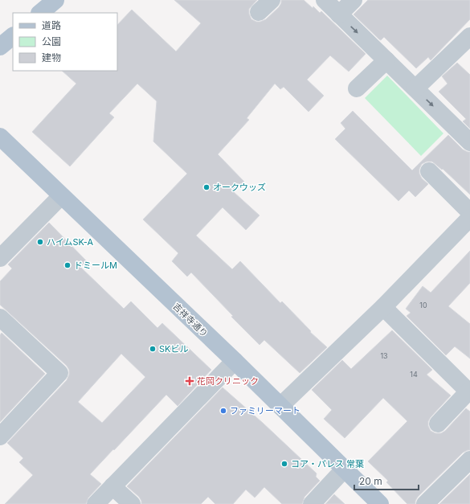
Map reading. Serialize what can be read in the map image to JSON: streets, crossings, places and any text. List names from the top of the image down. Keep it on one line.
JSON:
{"streets":{"main road":["吉祥寺通り"]},"places":{"other":["オークウッズ","ハイムSK-A","ドミールM","SKビル","ファミリーマート","コア・パレス 常葉"],"health":["花岡クリニック"]},"house_numbers":["10","13","14"],"legend":["道路","公園","建物"],"scale_bar":"20 m"}
